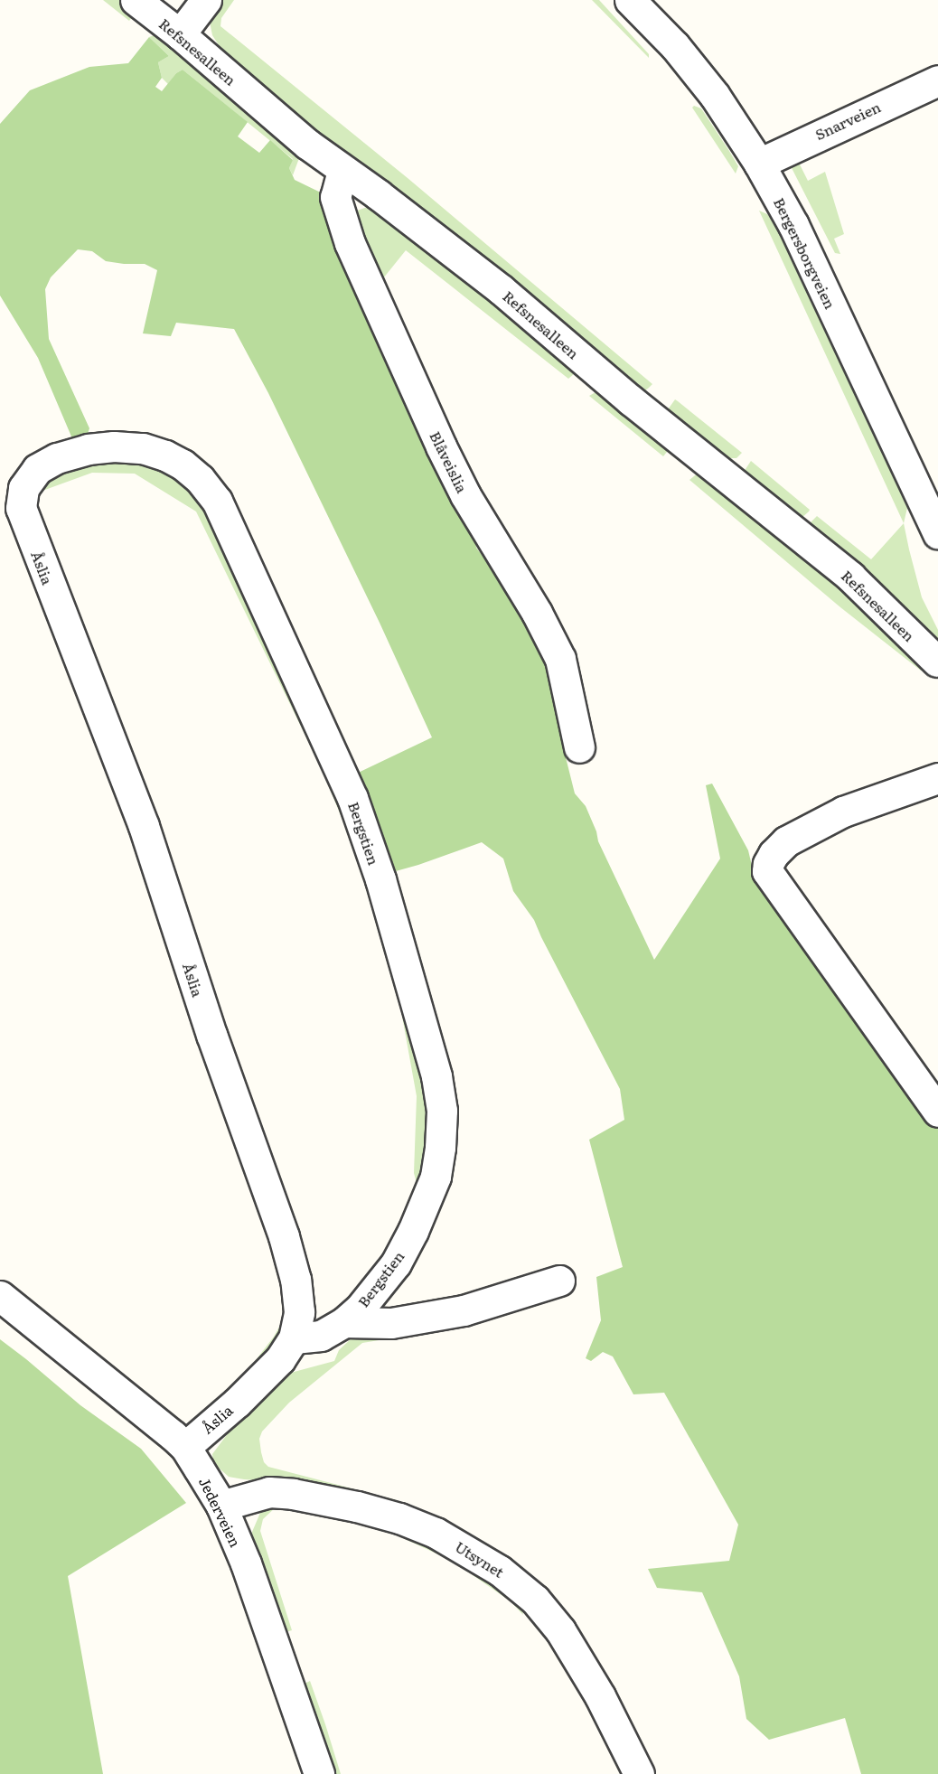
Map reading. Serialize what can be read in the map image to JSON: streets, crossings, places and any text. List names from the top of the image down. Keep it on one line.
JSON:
{"streets":{"street":["Refsnesalleen","Snarveien","Bergersborgveien","Blåveislia","Åslia","Bergstien","Jederveien","Utsynet"]},"crossings":[["Refsnesalleen","Blåveislia"],["Snarveien","Bergersborgveien"],["Åslia","Bergstien"],["Åslia","Jederveien"],["Jederveien","Utsynet"]]}
